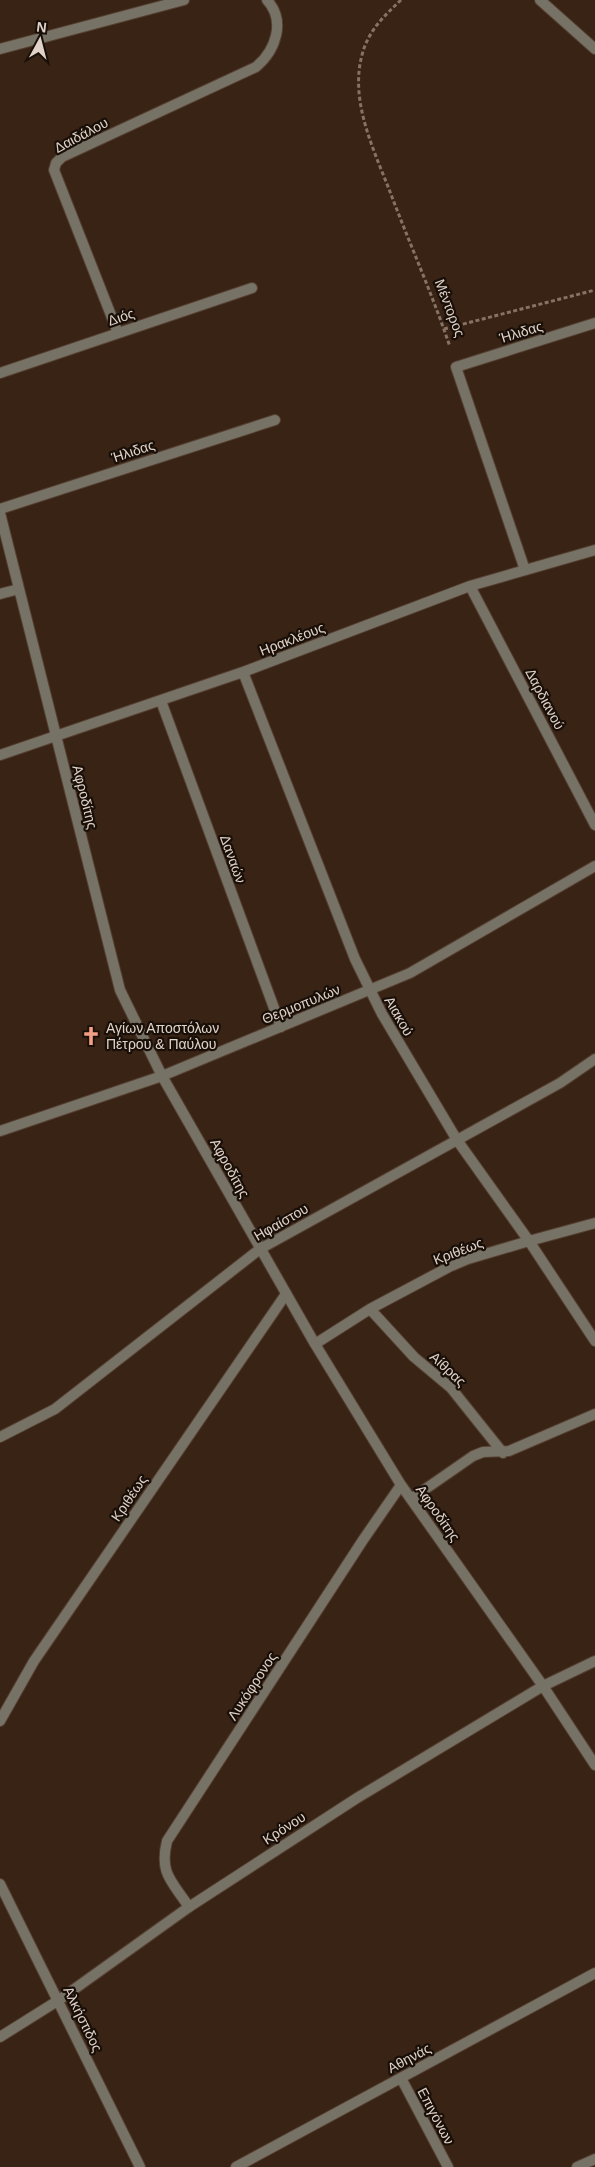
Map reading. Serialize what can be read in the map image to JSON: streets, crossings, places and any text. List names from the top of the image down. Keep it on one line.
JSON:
{"streets":{"street":["Δαιδάλου","Διός","Ήλιδας","Ηρακλέους","Δαρδιανού","Αφροδίτης","Δαναών","Θερμοπυλών","Αιακού","Ηφαίστου","Κριθέως","Αίθρας","Λυκόφρoνος","Κρόνου","Αλκήστιδος","Αθηνάς","Επιγόνων"],"path":["Μέντορος"]},"crossings":[["Δαιδάλου","Διός"],["Μέντορος","Ήλιδας"],["Ηρακλέους","Δαρδιανού"],["Ηρακλέους","Αφροδίτης"],["Ηρακλέους","Δαναών"],["Ηρακλέους","Αιακού"],["Αφροδίτης","Θερμοπυλών"],["Αφροδίτης","Ηφαίστου"],["Αφροδίτης","Κριθέως"],["Αφροδίτης","Λυκόφρoνος"],["Αφροδίτης","Κρόνου"],["Δαναών","Θερμοπυλών"],["Θερμοπυλών","Αιακού"],["Αιακού","Ηφαίστου"],["Αιακού","Κριθέως"],["Κριθέως","Αίθρας"],["Λυκόφρoνος","Κρόνου"],["Κρόνου","Αλκήστιδος"],["Αθηνάς","Επιγόνων"]],"places":{"church":["Αγίων Αποστόλων Πέτρου & Παύλου"]},"north":"top"}
